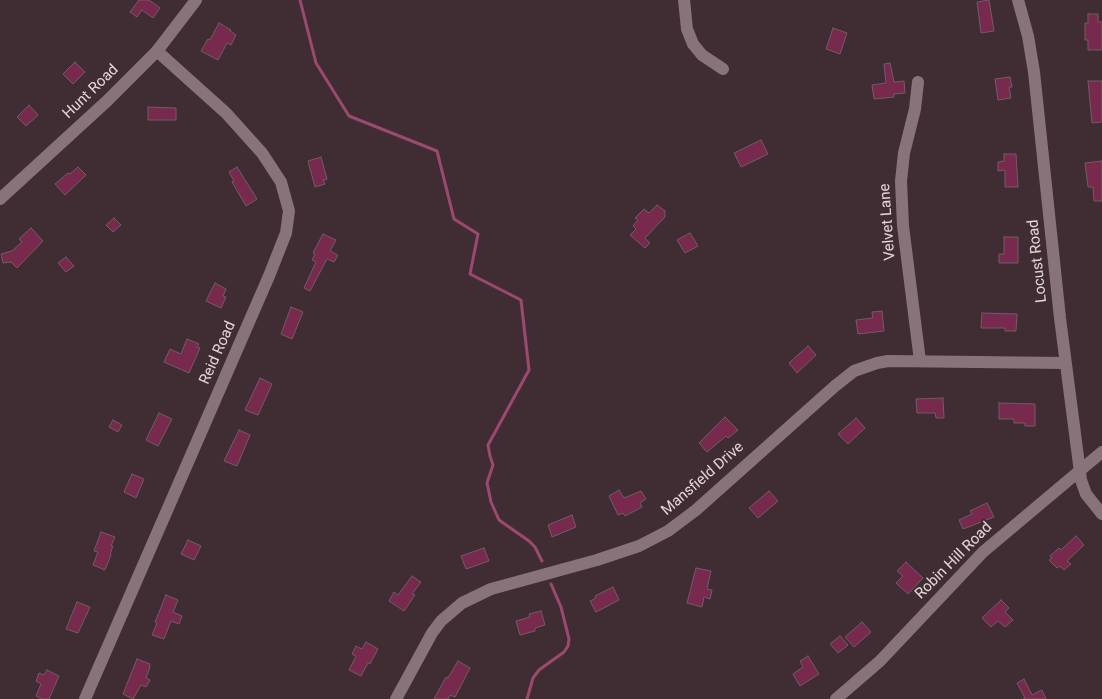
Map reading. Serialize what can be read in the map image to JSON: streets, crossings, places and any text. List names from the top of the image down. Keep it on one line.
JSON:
{"streets":{"street":["Hunt Road","Velvet Lane","Locust Road","Reid Road","Mansfield Drive","Robin Hill Road"]},"crossings":[["Hunt Road","Reid Road"],["Velvet Lane","Mansfield Drive"],["Locust Road","Mansfield Drive"],["Locust Road","Robin Hill Road"]]}
